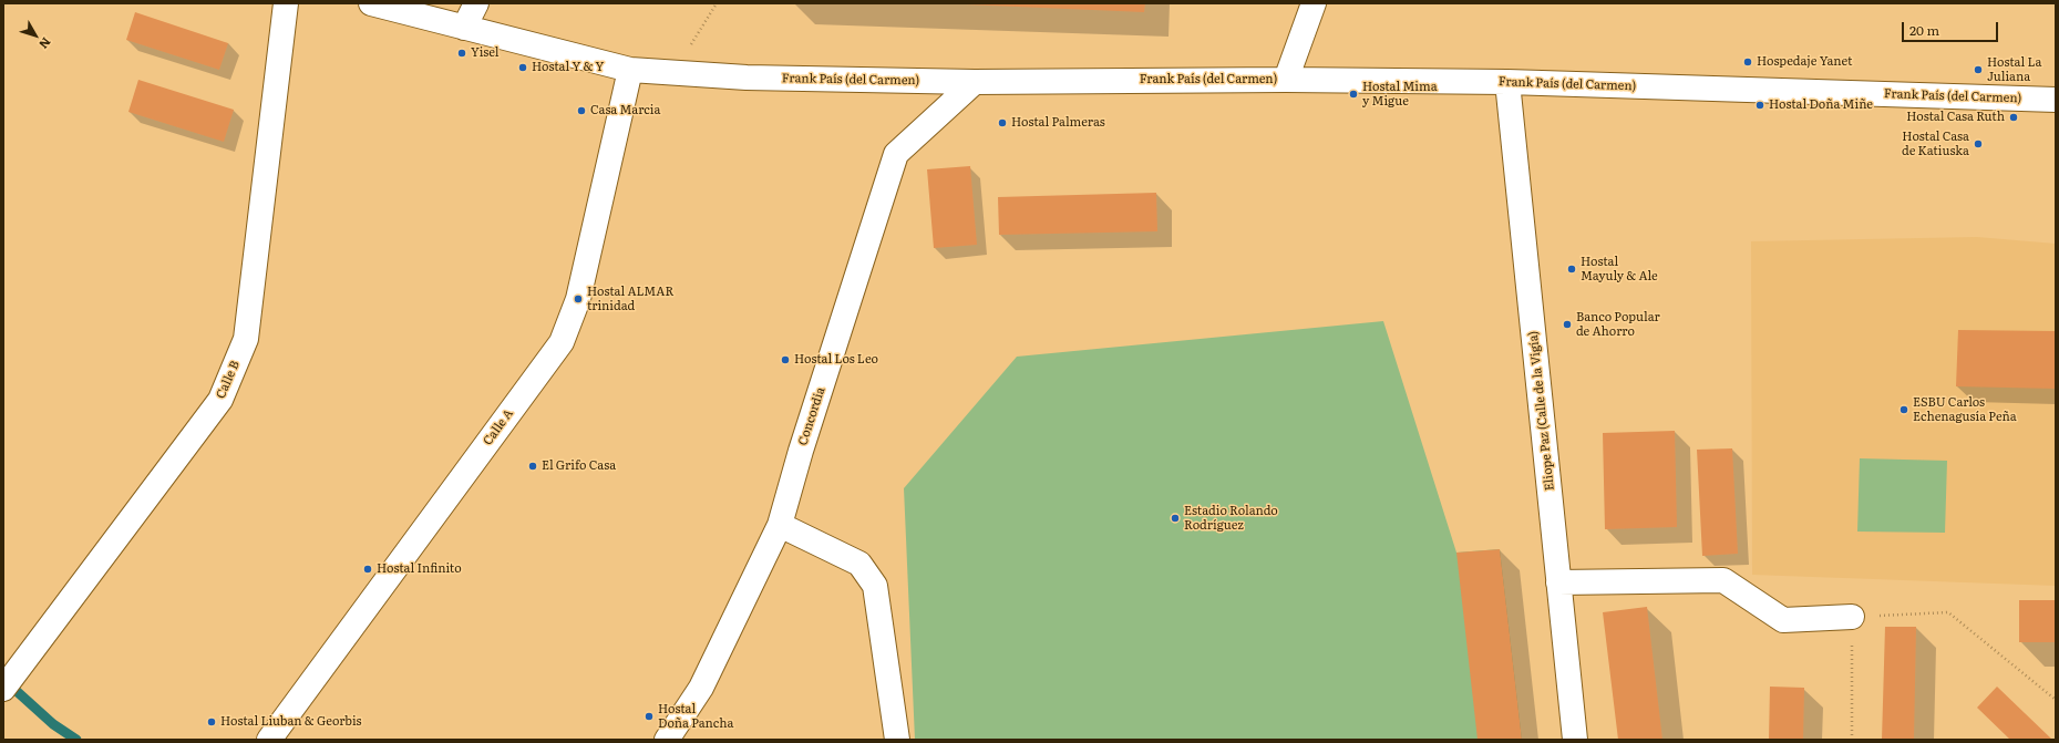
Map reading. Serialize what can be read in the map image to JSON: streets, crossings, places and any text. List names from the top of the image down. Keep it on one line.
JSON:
{"streets":{"street":["Frank País (del Carmen)","Calle B","Eliope Paz (Calle de la Vigía)","Concordia","Calle A"]},"crossings":[["Frank País (del Carmen)","Eliope Paz (Calle de la Vigía)"],["Frank País (del Carmen)","Concordia"],["Frank País (del Carmen)","Calle A"]],"places":["Yisel","Hospedaje Yanet","Hostal Y & Y","Hostal La Juliana","Hostal Mima y Migue","Hostal Doña Miñe","Casa Marcia","Hostal Casa Ruth","Hostal Palmeras","Hostal Casa de Katiuska","Hostal Mayuly & Ale","Hostal ALMAR trinidad","Banco Popular de Ahorro","Hostal Los Leo","ESBU Carlos Echenagusía Peña","El Grifo Casa","Estadio Rolando Rodríguez","Hostal Infinito","Hostal Doña Pancha","Hostal Liuban & Georbis"],"scale_bar":"20 m","north":"bottom right"}
